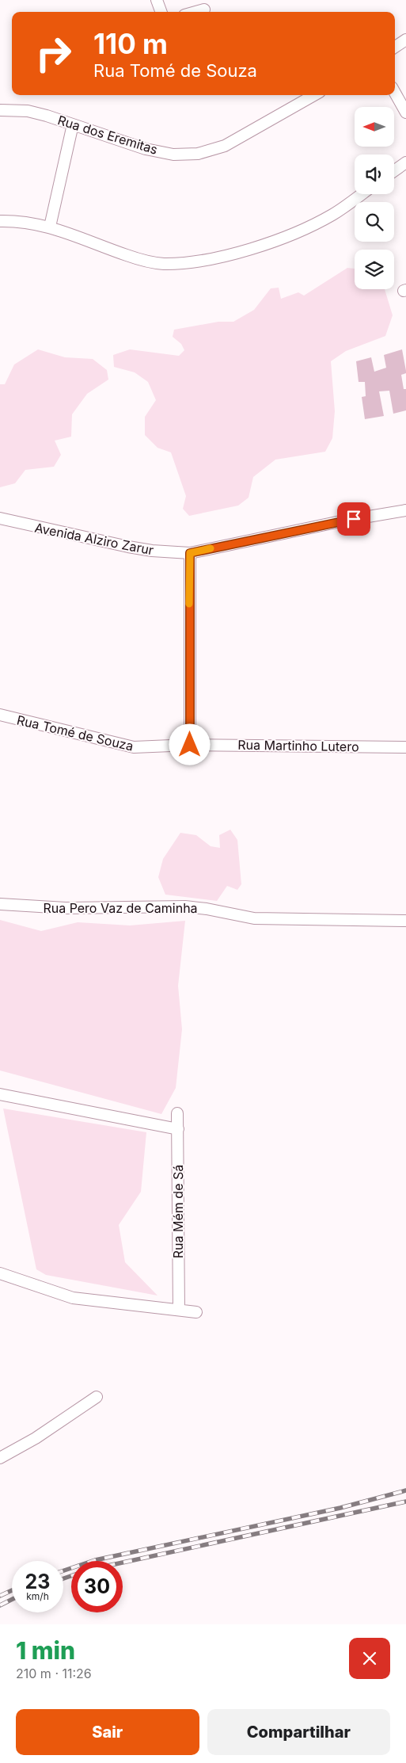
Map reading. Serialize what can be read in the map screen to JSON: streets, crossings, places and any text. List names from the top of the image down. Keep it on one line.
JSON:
{"streets":{"street":["Rua dos Eremitas","Avenida Alziro Zarur","Rua Tomé de Souza","Rua Martinho Lutero","Rua Pero Vaz de Caminha","Rua Mém de Sá"]},"crossings":[["Rua Tomé de Souza","Rua Martinho Lutero"]],"north":"left","page":{"turn":["110 m","Rua Tomé de Souza"],"speed":"23 km/h","limit":"30","heading":["1 min","210 m · 11:26"],"buttons":["Sair","Compartilhar"]}}
